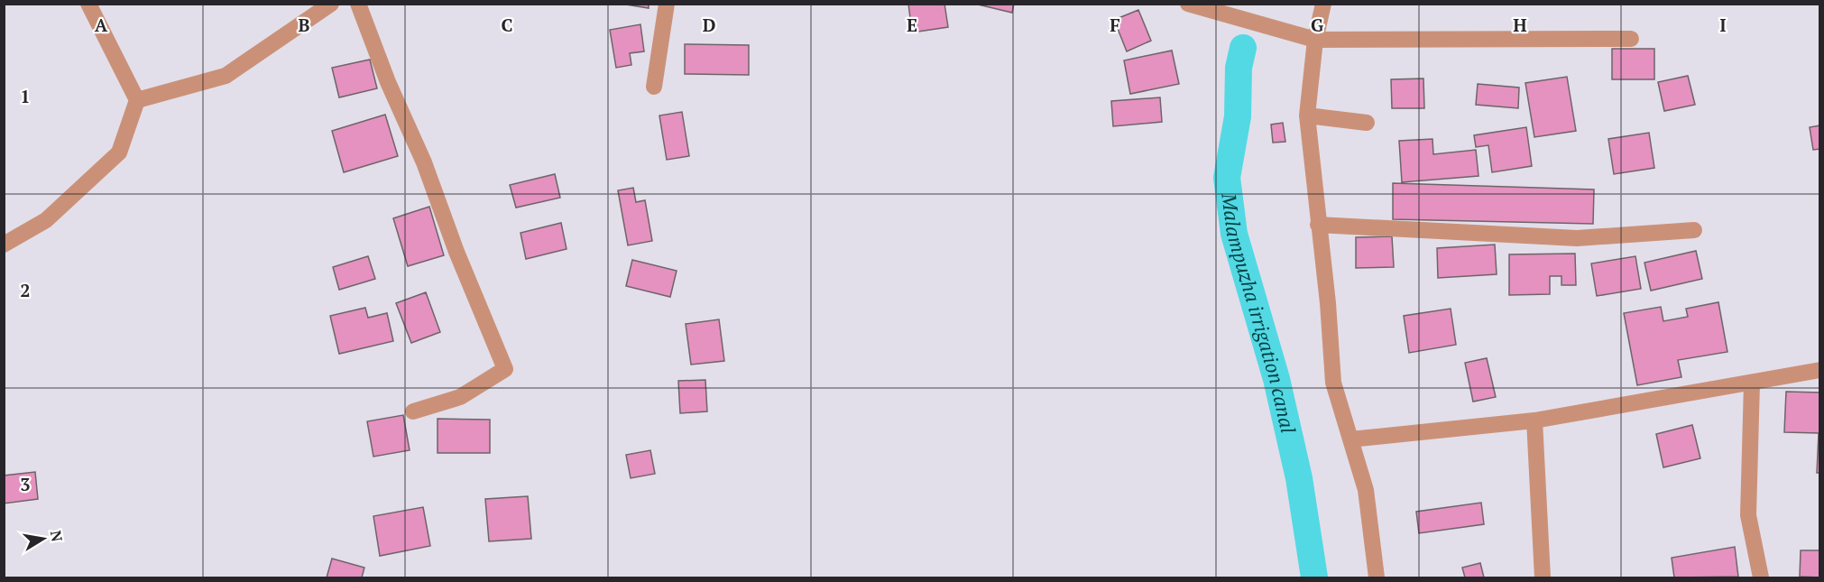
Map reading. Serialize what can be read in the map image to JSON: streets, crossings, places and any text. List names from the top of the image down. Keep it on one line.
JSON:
{"water":["Malampuzha irrigation canal"],"north":"right","grid":{"columns":["A","B","C","D","E","F","G","H","I"],"rows":["1","2","3"]}}
